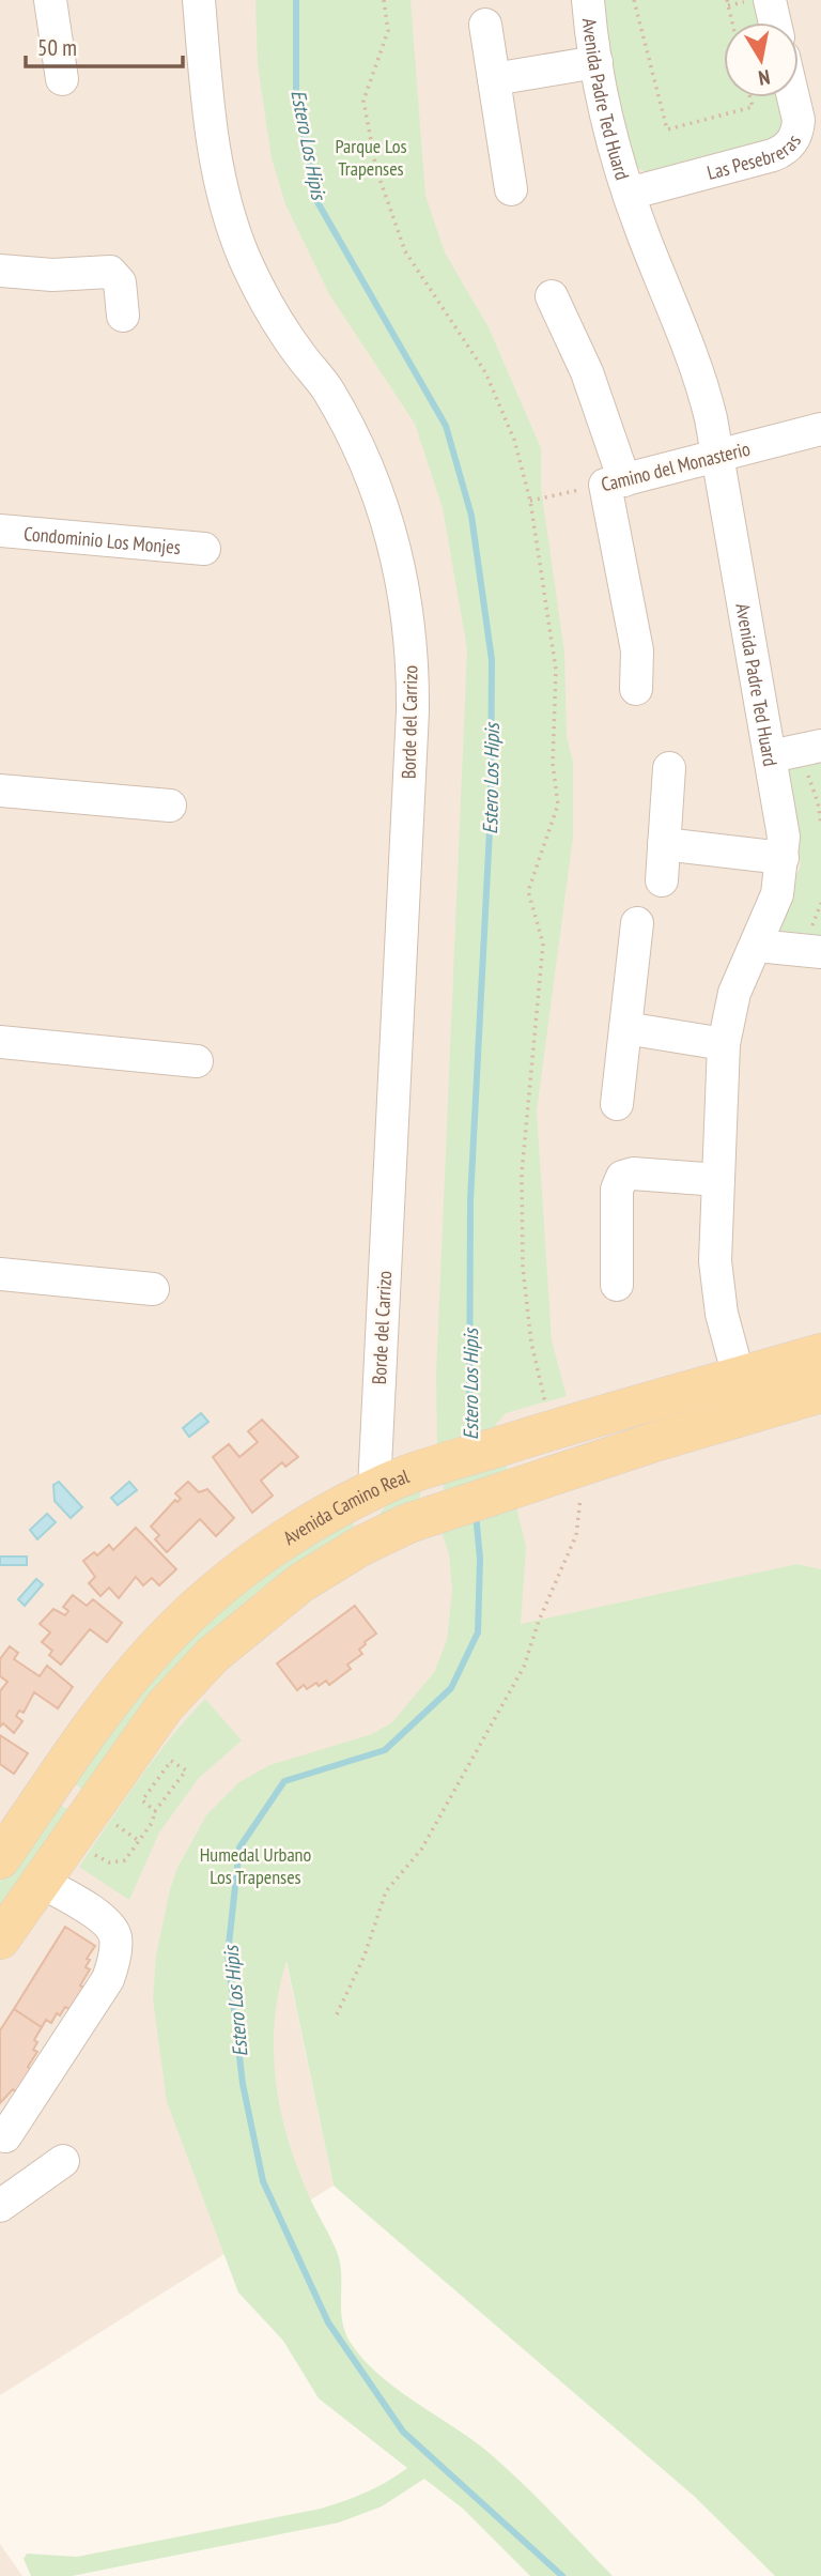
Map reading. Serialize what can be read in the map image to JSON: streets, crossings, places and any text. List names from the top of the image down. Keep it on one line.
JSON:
{"streets":{"main road":["Avenida Camino Real"],"street":["Avenida Padre Ted Huard","Las Pesebreras","Camino del Monasterio","Condominio Los Monjes","Borde del Carrizo"]},"crossings":[["Avenida Padre Ted Huard","Las Pesebreras"],["Avenida Padre Ted Huard","Camino del Monasterio"],["Avenida Padre Ted Huard","Avenida Camino Real"],["Borde del Carrizo","Avenida Camino Real"]],"water":["Estero Los Hipis"],"parks":["Parque Los Trapenses","Humedal Urbano Los Trapenses"],"scale_bar":"50 m","north":"bottom"}
